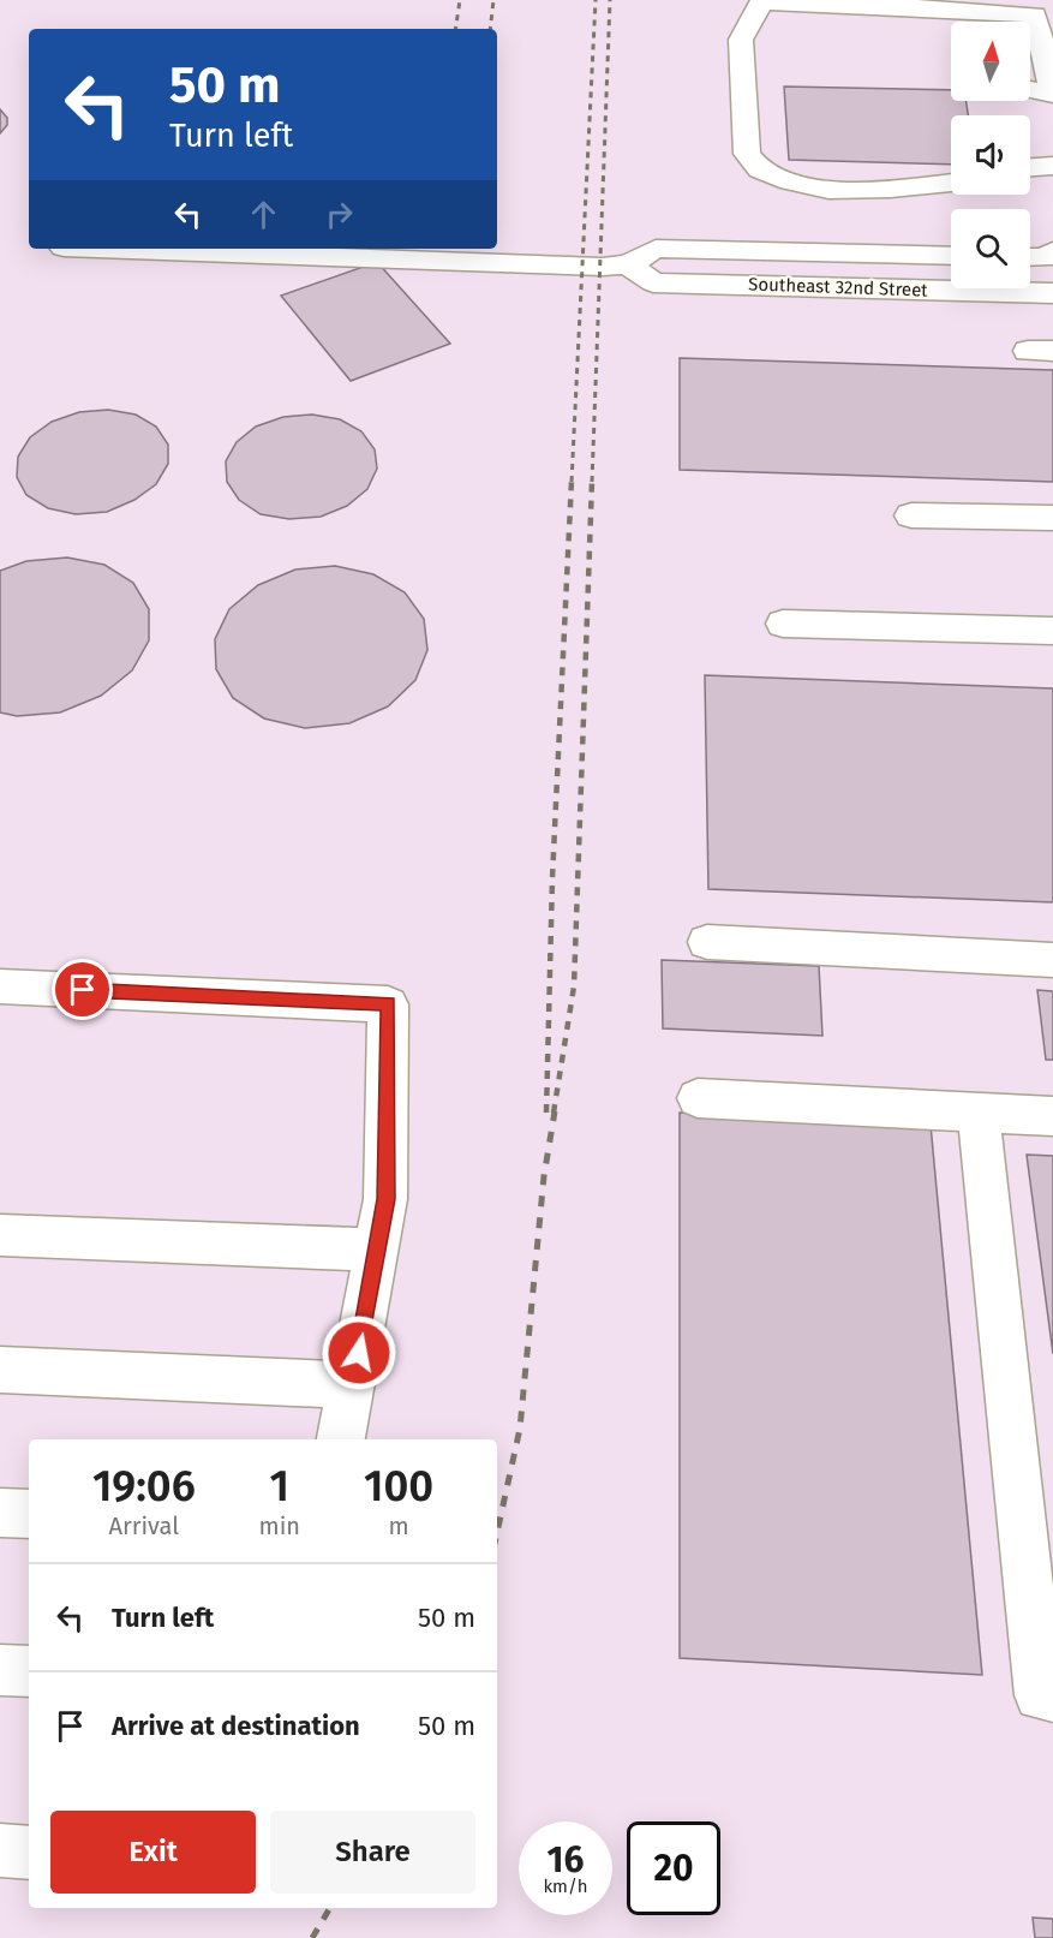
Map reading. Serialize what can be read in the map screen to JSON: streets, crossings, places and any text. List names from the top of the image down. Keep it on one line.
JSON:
{"streets":{"street":["Southeast 32nd Street"]},"north":"top","page":{"turn":["50 m","Turn left"],"eta":["19:06","Arrival","1","min","100","m"],"list":[{"name":"Turn left","value":"50 m"},{"name":"Arrive at destination","value":"50 m"}],"buttons":["Exit","Share"],"speed":"16 km/h","limit":"20"}}
